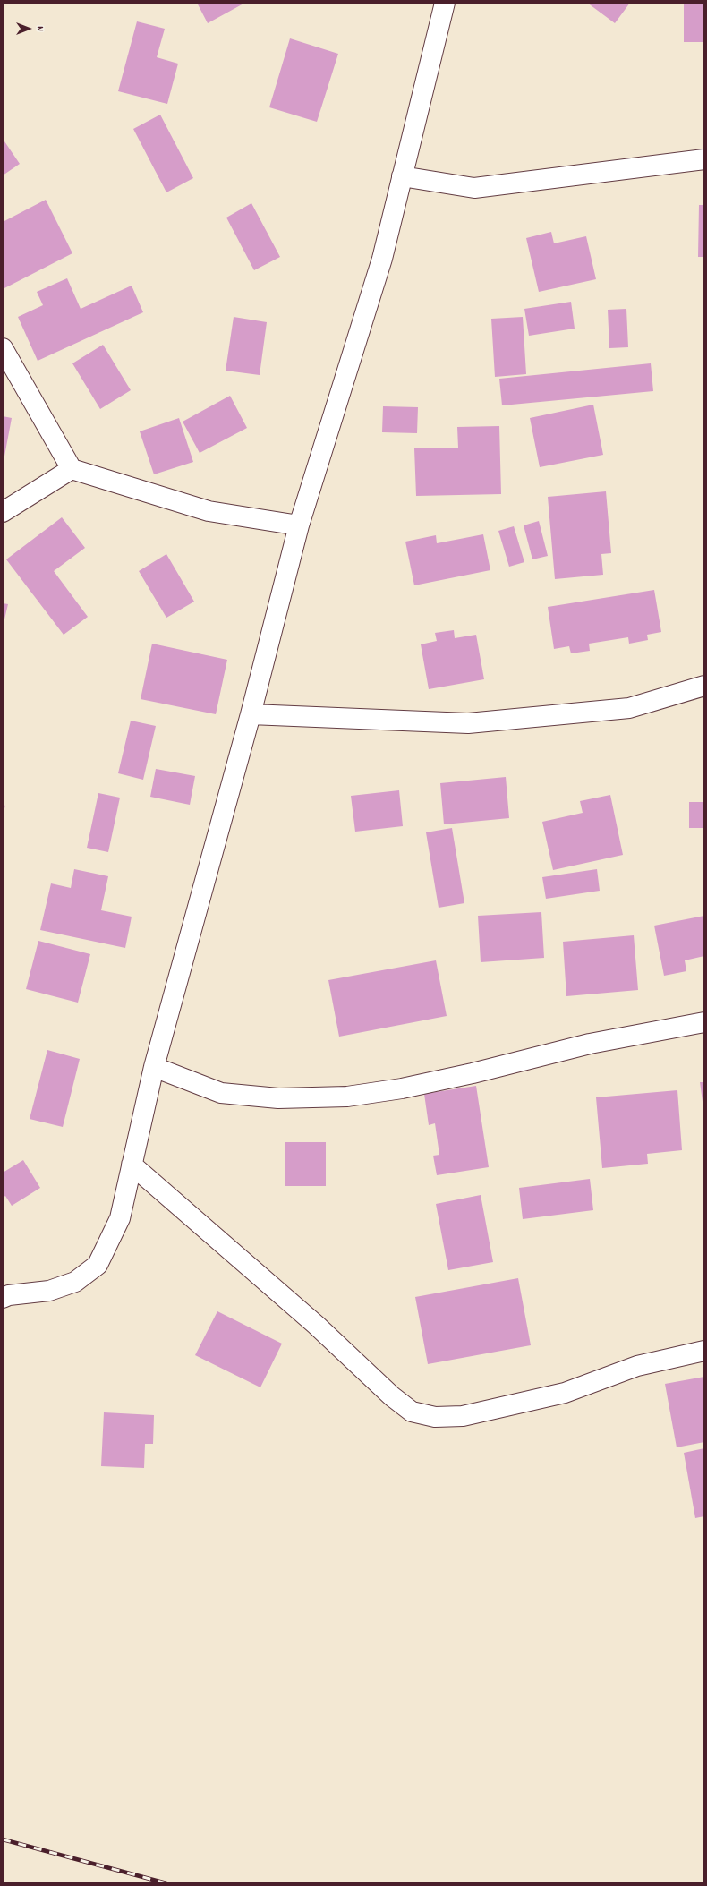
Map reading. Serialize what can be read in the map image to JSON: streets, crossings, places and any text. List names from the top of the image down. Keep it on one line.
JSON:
{"north":"right"}
